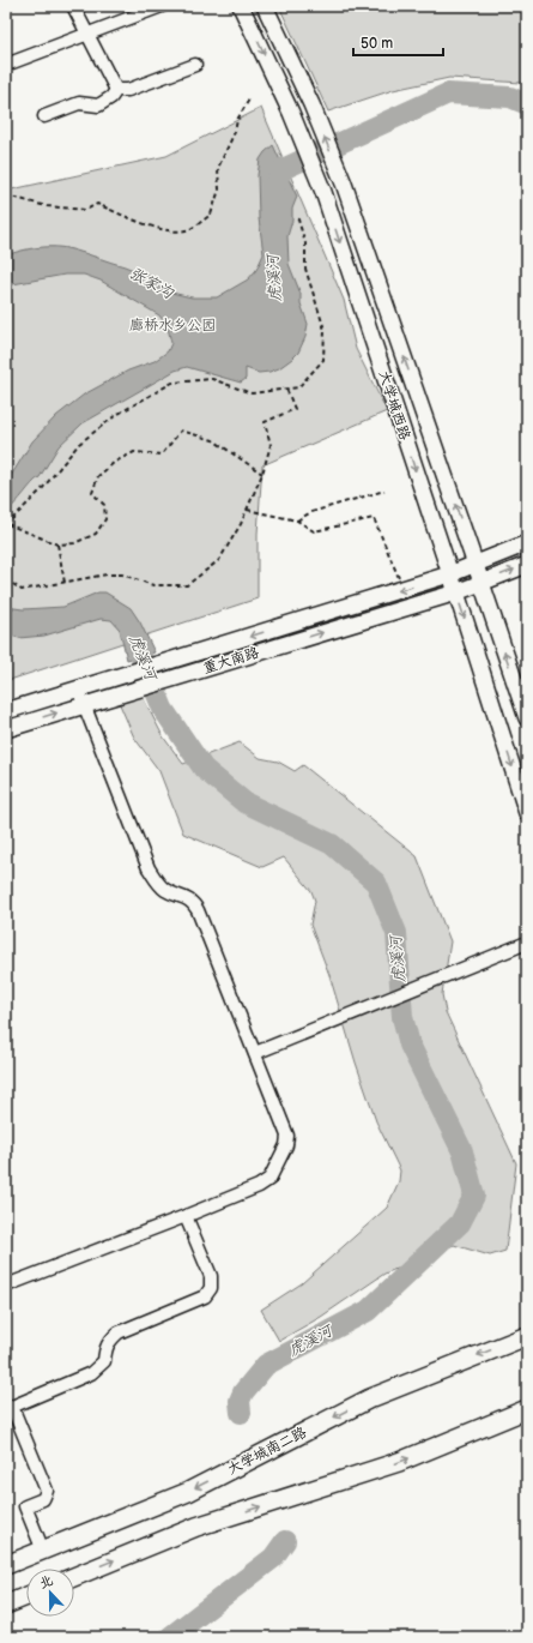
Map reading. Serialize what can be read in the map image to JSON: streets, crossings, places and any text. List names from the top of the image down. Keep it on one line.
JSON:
{"streets":{"highway":["大学城南二路"],"main road":["大学城西路","重大南路"]},"crossings":[["大学城西路","重大南路"]],"water":["虎溪河","张家沟"],"parks":["廊桥水乡公园"],"scale_bar":"50 m","north":"top"}
